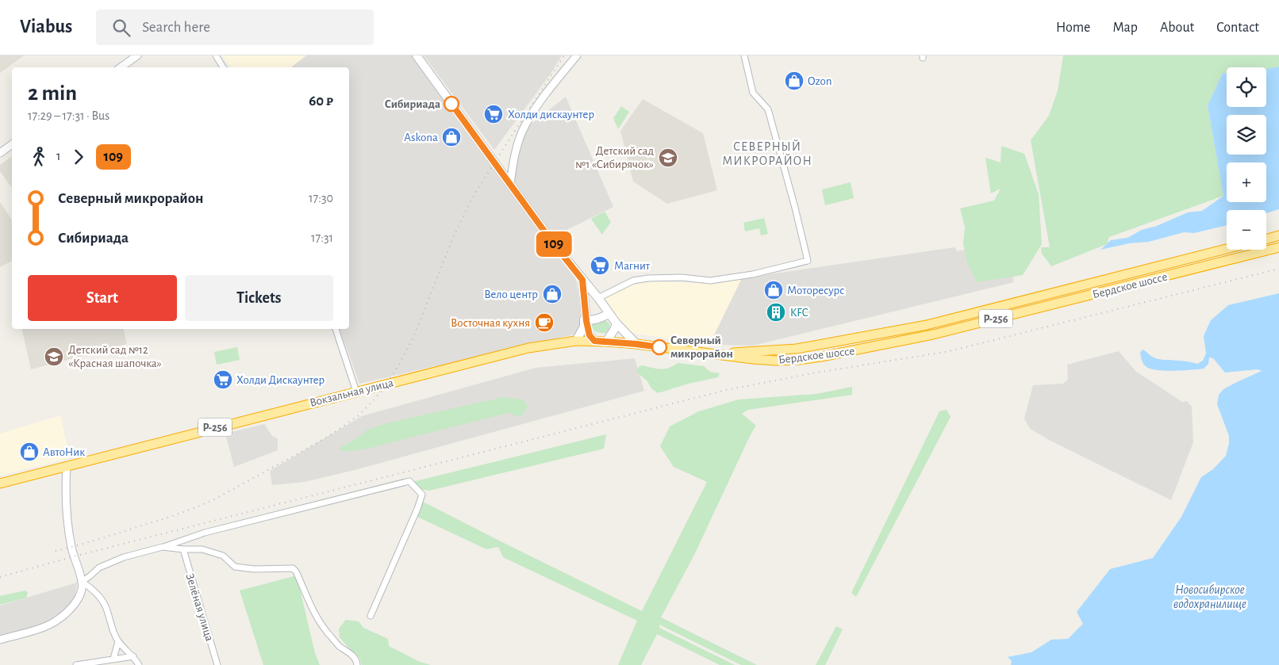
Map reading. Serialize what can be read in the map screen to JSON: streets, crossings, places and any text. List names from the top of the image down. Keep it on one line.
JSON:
{"streets":{"highway":["Бердское шоссе","Р-256","Вокзальная улица"],"street":["Зелёная улица"]},"crossings":[["Бердское шоссе","Вокзальная улица"]],"districts":["СЕВЕРНЫЙ МИКРОРАЙОН"],"water":["Новосибирское водохранилище"],"places":{"shop":["Ozon","Askona","Моторесурс","Вело центр","АвтоНик"],"other":["Сибириада","Северный микрорайон"],"supermarket":["Холди дискаунтер","Магнит","Холди Дискаунтер"],"school or university":["Детский сад №1 «Сибирячок»","Детский сад №12 «Красная шапочка»"],"building":["KFC"],"cafe":["Восточная кухня"]},"lines":["bus line 109"],"page":{"header":"Viabus","search":"Search here","nav":["Home","Map","About","Contact"],"on_map":"109","map_buttons":["+","−"],"heading":["2 min","17:29 – 17:31 · Bus","60 ₽"],"legs":["1","109"],"list":[{"name":"Северный микрорайон","value":"17:30"},{"name":"Сибириада","value":"17:31"}],"buttons":["Start","Tickets"]}}
